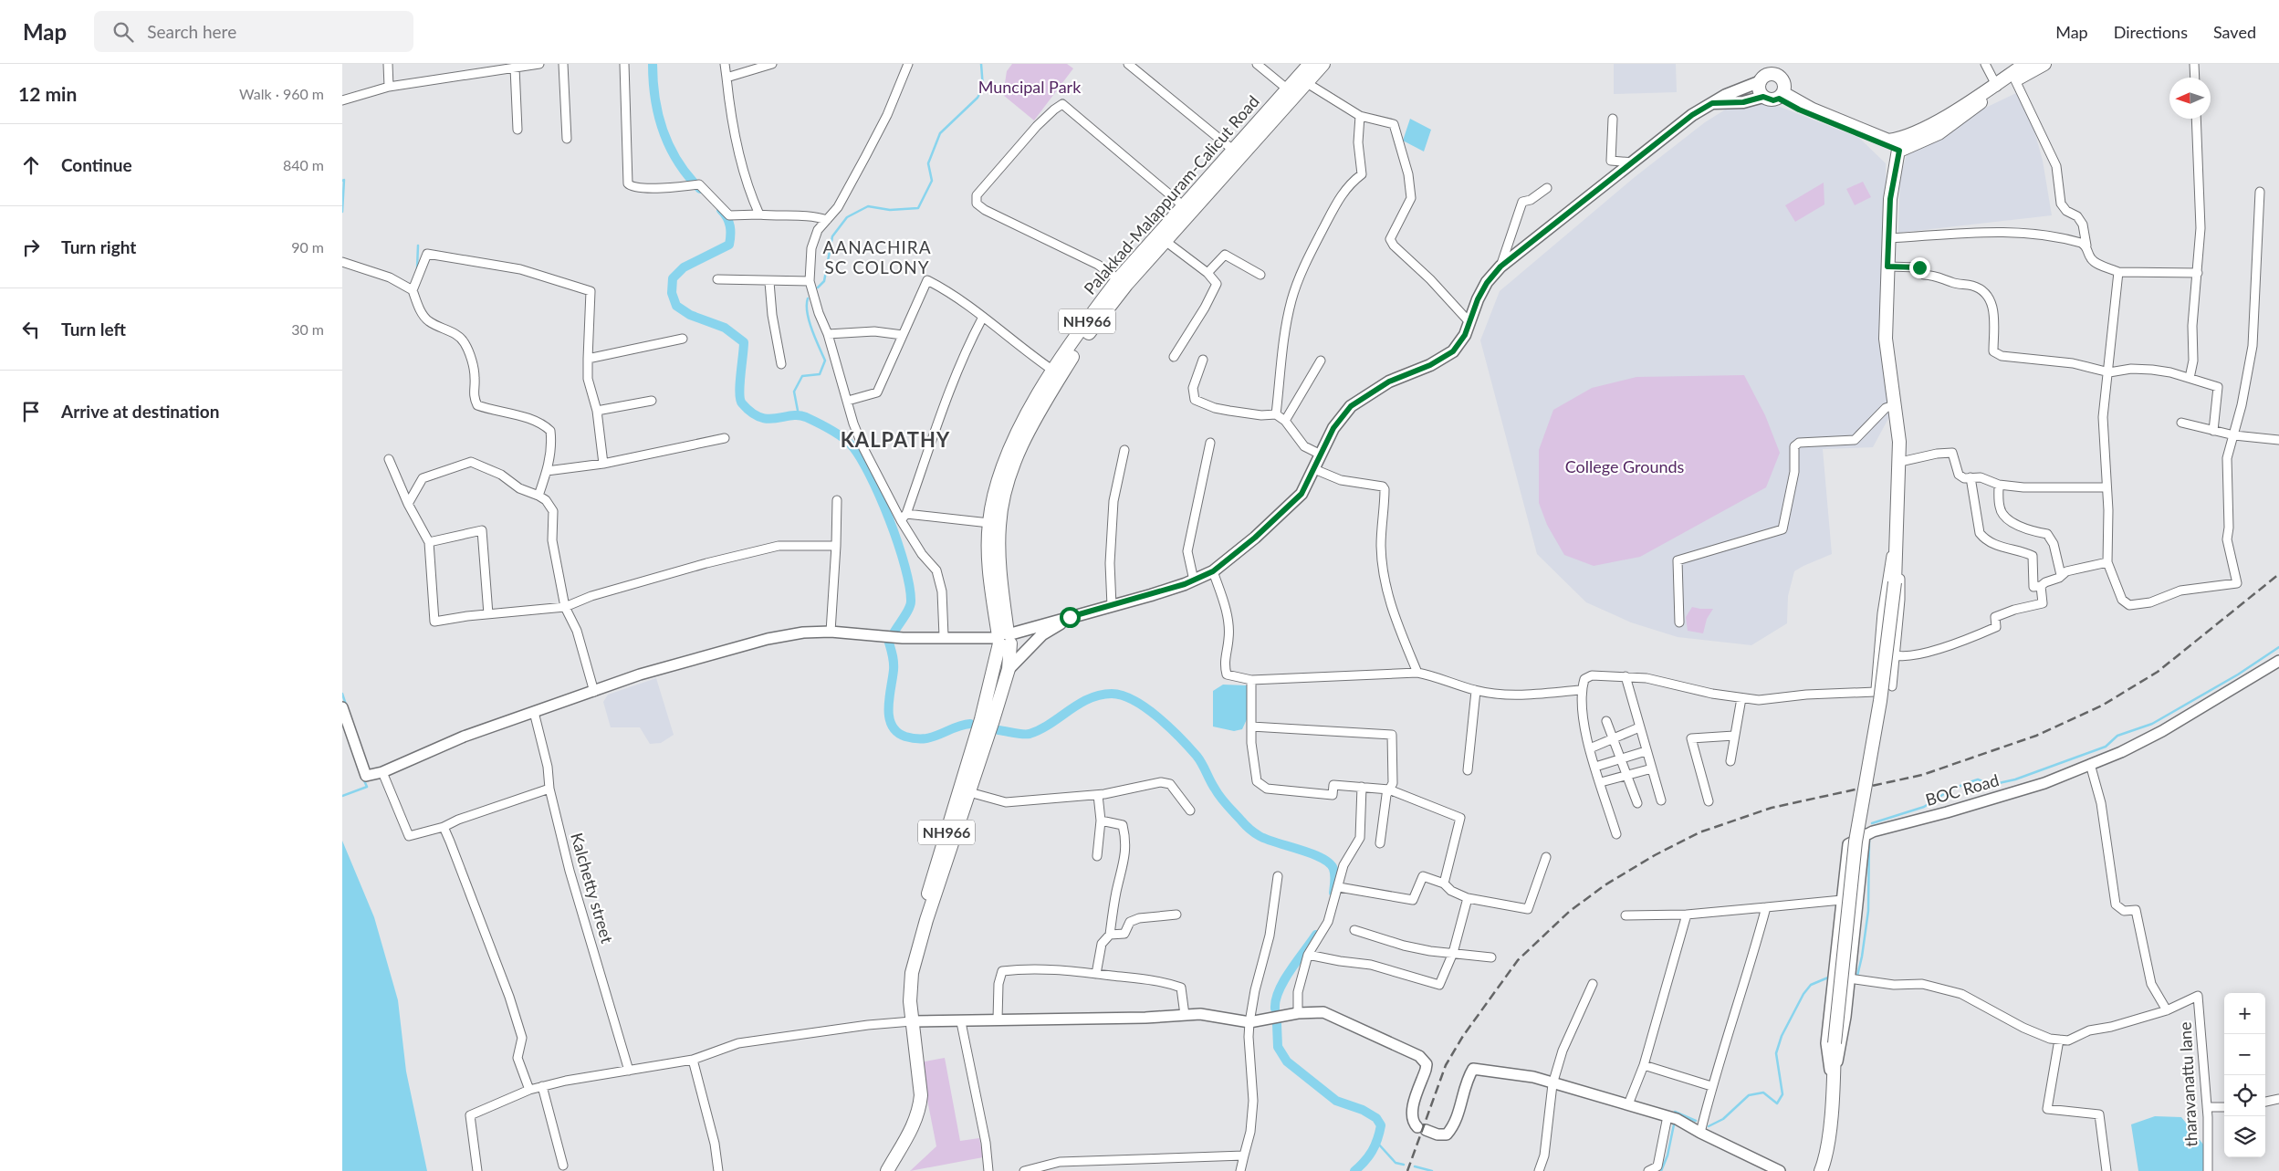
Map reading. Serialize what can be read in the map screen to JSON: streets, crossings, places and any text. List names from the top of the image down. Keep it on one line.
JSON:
{"streets":{"main road":["Palakkad-Malappuram-Calicut Road","NH966"],"street":["BOC Road","Kalchetty street","tharavanattu lane"]},"districts":["AANACHIRA SC COLONY","KALPATHY"],"parks":["Muncipal Park","College Grounds"],"north":"left","page":{"header":"Map","search":"Search here","nav":["Map","Directions","Saved"],"heading":["12 min","Walk · 960 m"],"list":[["Continue","840 m"],["Turn right","90 m"],["Turn left","30 m"],"Arrive at destination"],"map_buttons":["+","−"]}}
